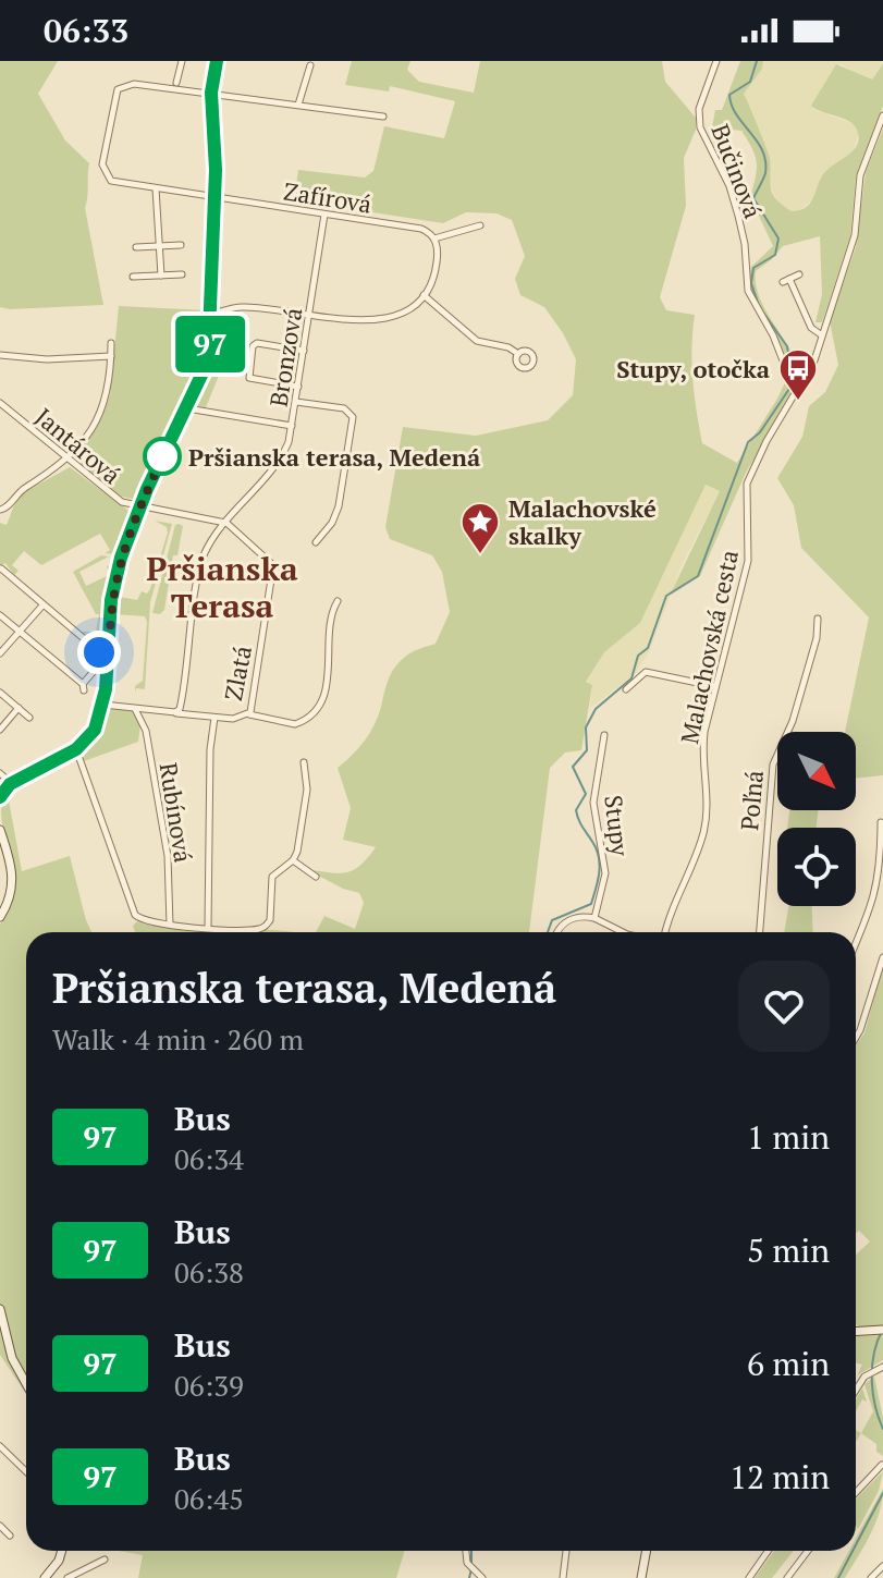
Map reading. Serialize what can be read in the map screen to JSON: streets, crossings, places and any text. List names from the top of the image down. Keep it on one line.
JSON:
{"streets":{"street":["Bučinová","Zafírová","Bronzová","Jantárová","Malachovská cesta","Zlatá","Poľná","Rubínová","Stupy"]},"crossings":[["Bučinová","Malachovská cesta"],["Zafírová","Bronzová"],["Bronzová","Jantárová"],["Bronzová","Zlatá"],["Jantárová","Zlatá"]],"districts":["Pršianska Terasa"],"places":{"bus stop":["Stupy, otočka"],"other":["Pršianska terasa, Medená"],"place":["Malachovské skalky"]},"lines":["bus line 97"],"north":"bottom right","page":{"status":"06:33","on_map":"97","heading":["Pršianska terasa, Medená","Walk · 4 min · 260 m"],"list":[{"mark":"97","name":"Bus","note":"06:34","value":"1 min"},{"mark":"97","name":"Bus","note":"06:38","value":"5 min"},{"mark":"97","name":"Bus","note":"06:39","value":"6 min"},{"mark":"97","name":"Bus","note":"06:45","value":"12 min"}]}}
